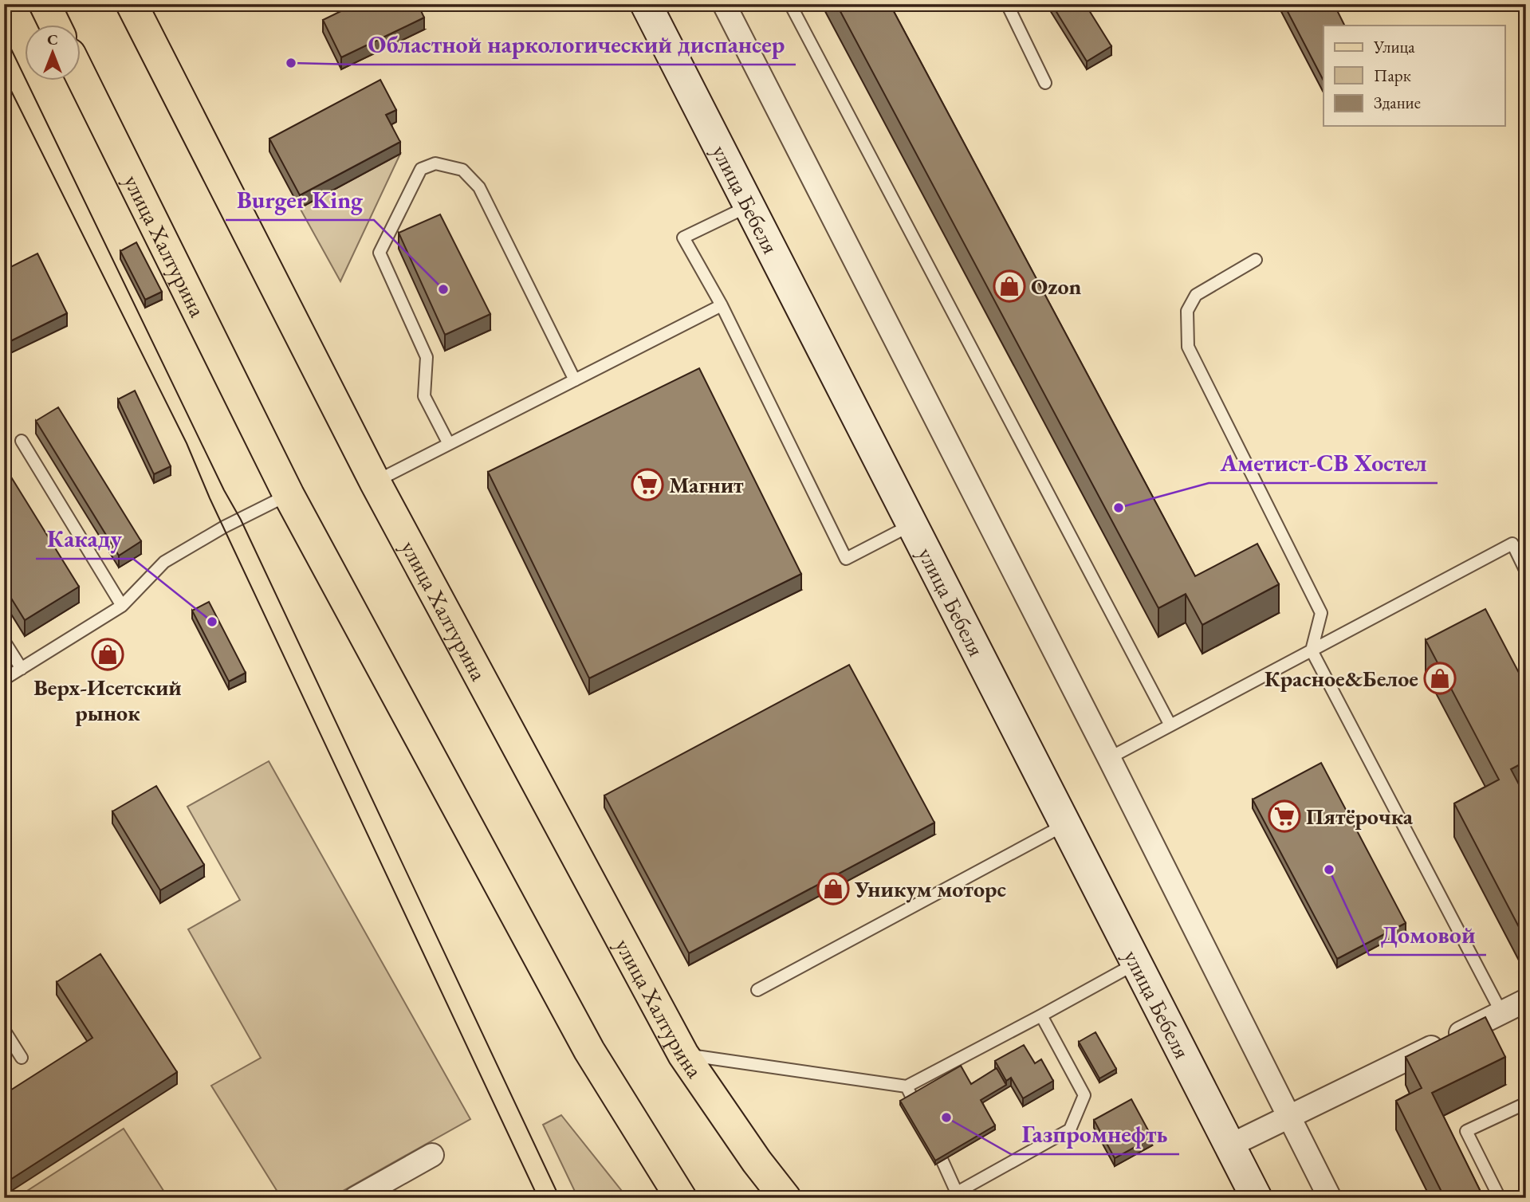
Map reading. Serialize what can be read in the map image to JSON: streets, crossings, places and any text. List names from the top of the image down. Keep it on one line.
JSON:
{"streets":{"main road":["улица Бебеля","улица Халтурина"]},"places":{"other":["Областной наркологический диспансер","Burger King","Аметист-СВ Хостел","Какаду","Домовой","Газпромнефть"],"shop":["Ozon","Верх-Исетский рынок","Красное&Белое","Уникум моторс"],"supermarket":["Магнит","Пятёрочка"]},"legend":["Улица","Парк","Здание"],"north":"top"}
